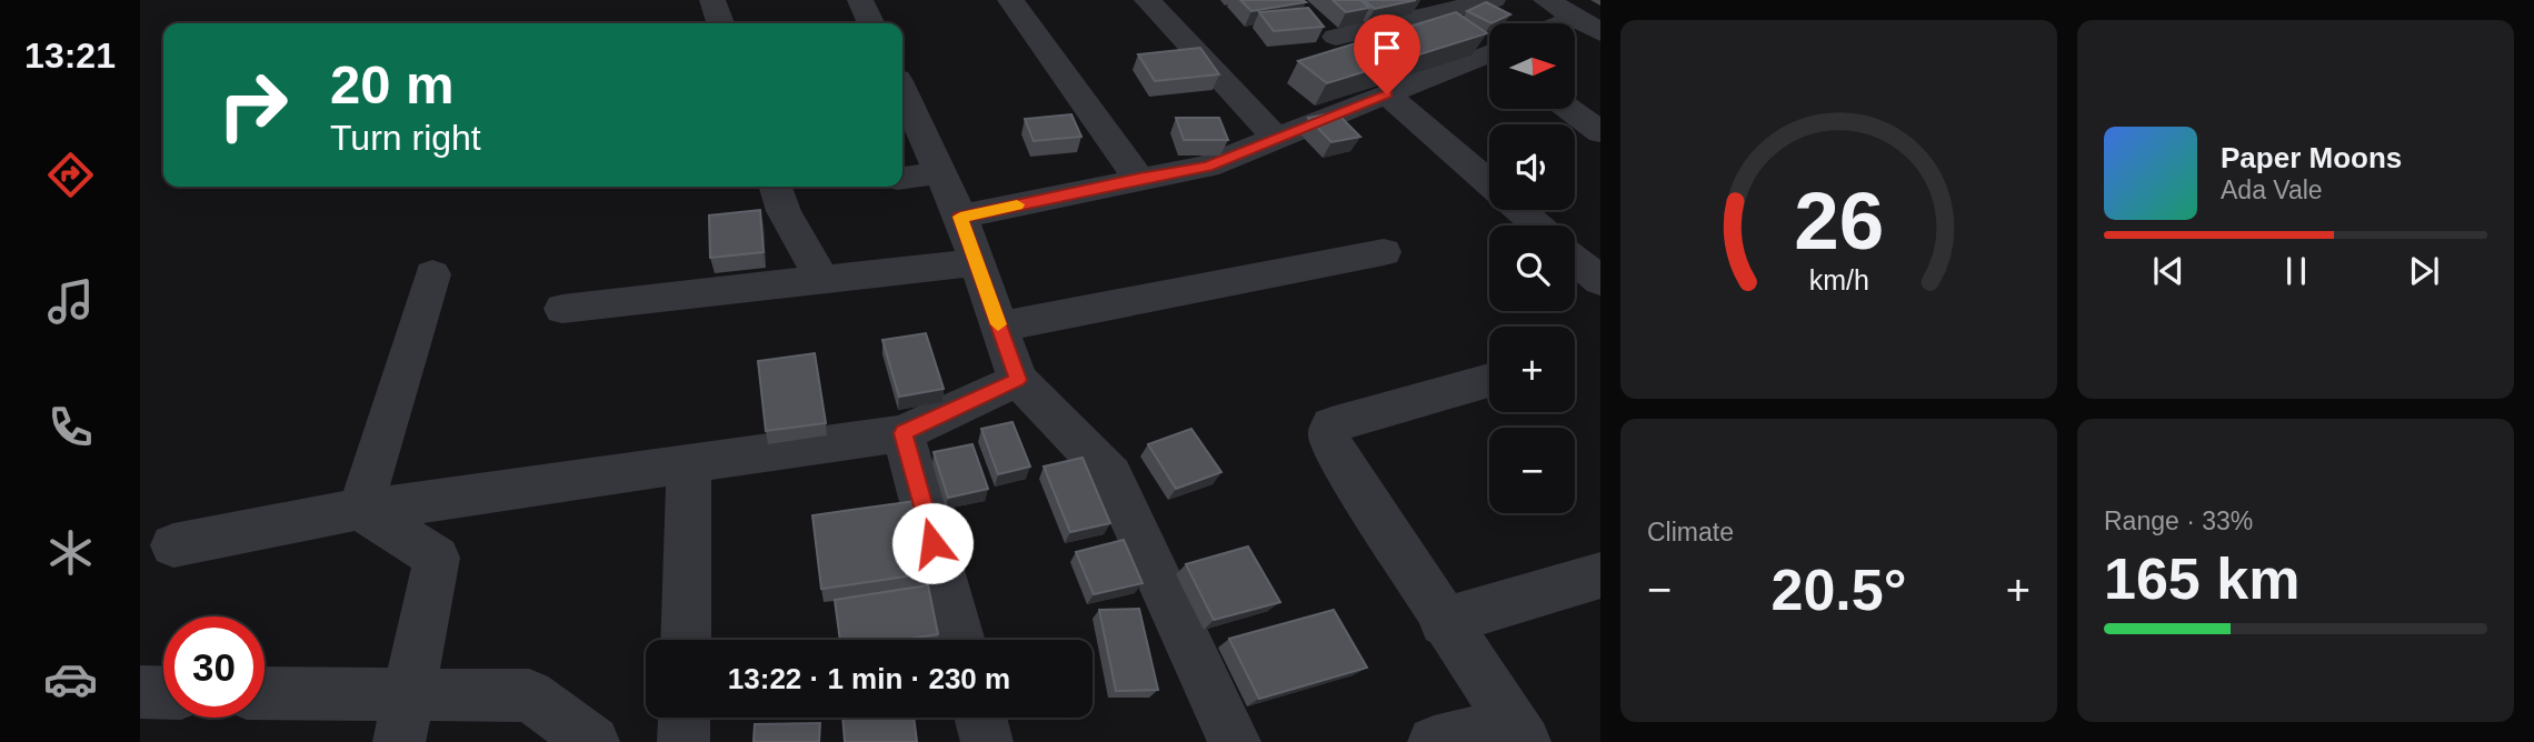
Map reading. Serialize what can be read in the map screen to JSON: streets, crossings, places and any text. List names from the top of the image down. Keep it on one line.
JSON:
{"north":"right","page":{"tabs":"13:21","map_buttons":["+","−"],"turn":["20 m","Turn right"],"song":["Paper Moons","Ada Vale"],"tile":["Climate",["Range · 33%","165 km"]],"heat":["−","20.5°","+"],"limit":"30","trip":"13:22 · 1 min · 230 m","gauge":["26","km/h"]}}
